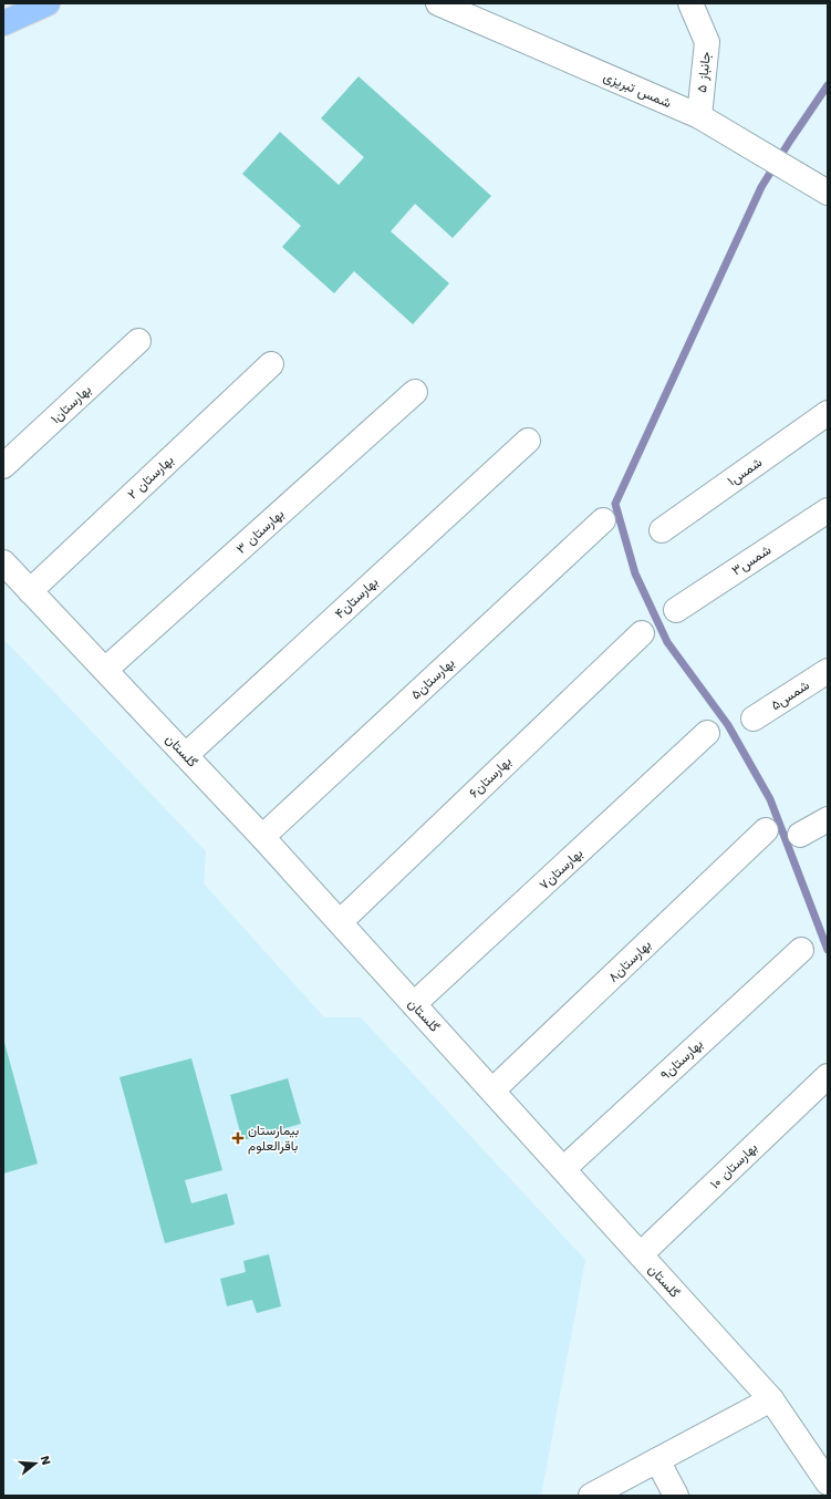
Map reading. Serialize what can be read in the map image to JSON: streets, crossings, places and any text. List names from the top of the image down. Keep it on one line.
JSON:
{"streets":{"street":["جانباز ۵","شمس تبریزی","بهارستان۱","شمس۱","بهارستان ۲","بهارستان ۳","شمس۳","بهارستان۴","بهارستان۵","شمس۵","گلستان","بهارستان۶","بهارستان۷","بهارستان۸","بهارستان۹","بهارستان ۱۰"]},"crossings":[["جانباز ۵","شمس تبریزی"],["بهارستان ۲","گلستان"],["بهارستان ۳","گلستان"],["بهارستان۴","گلستان"],["بهارستان۵","گلستان"],["گلستان","بهارستان۶"],["گلستان","بهارستان۷"],["گلستان","بهارستان۸"],["گلستان","بهارستان۹"],["گلستان","بهارستان ۱۰"]],"places":{"health":["بیمارستان باقرالعلوم"]},"north":"right"}
